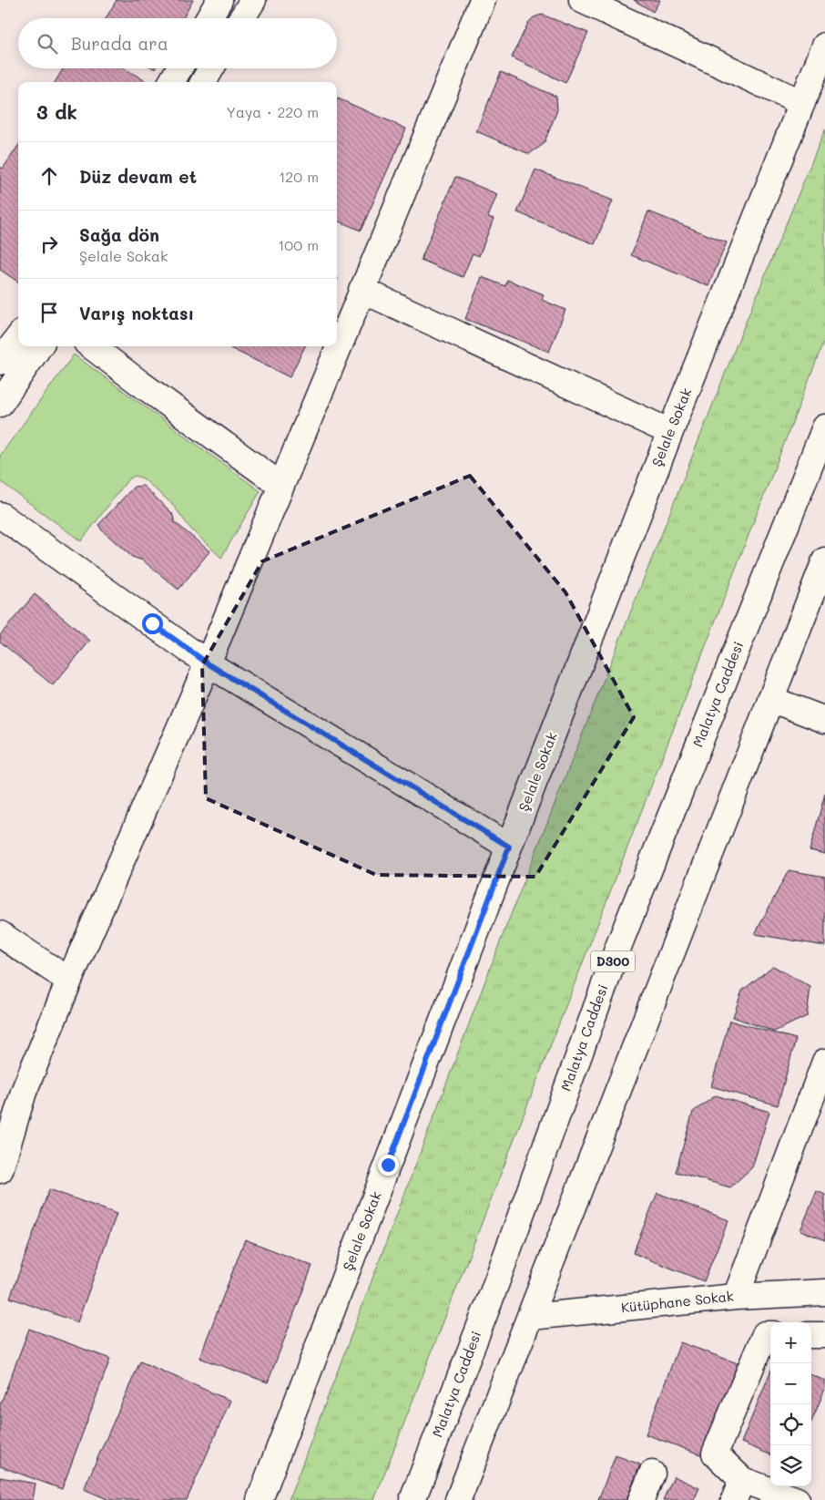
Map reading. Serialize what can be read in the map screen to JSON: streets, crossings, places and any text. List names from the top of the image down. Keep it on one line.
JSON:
{"streets":{"main road":["Şelale Sokak","Malatya Caddesi","D300","Kütüphane Sokak"]},"page":{"search":"Burada ara","heading":["3 dk","Yaya · 220 m"],"list":[["Düz devam et","120 m"],["Sağa dön","Şelale Sokak","100 m"],"Varış noktası"],"map_buttons":["+","−"]}}
